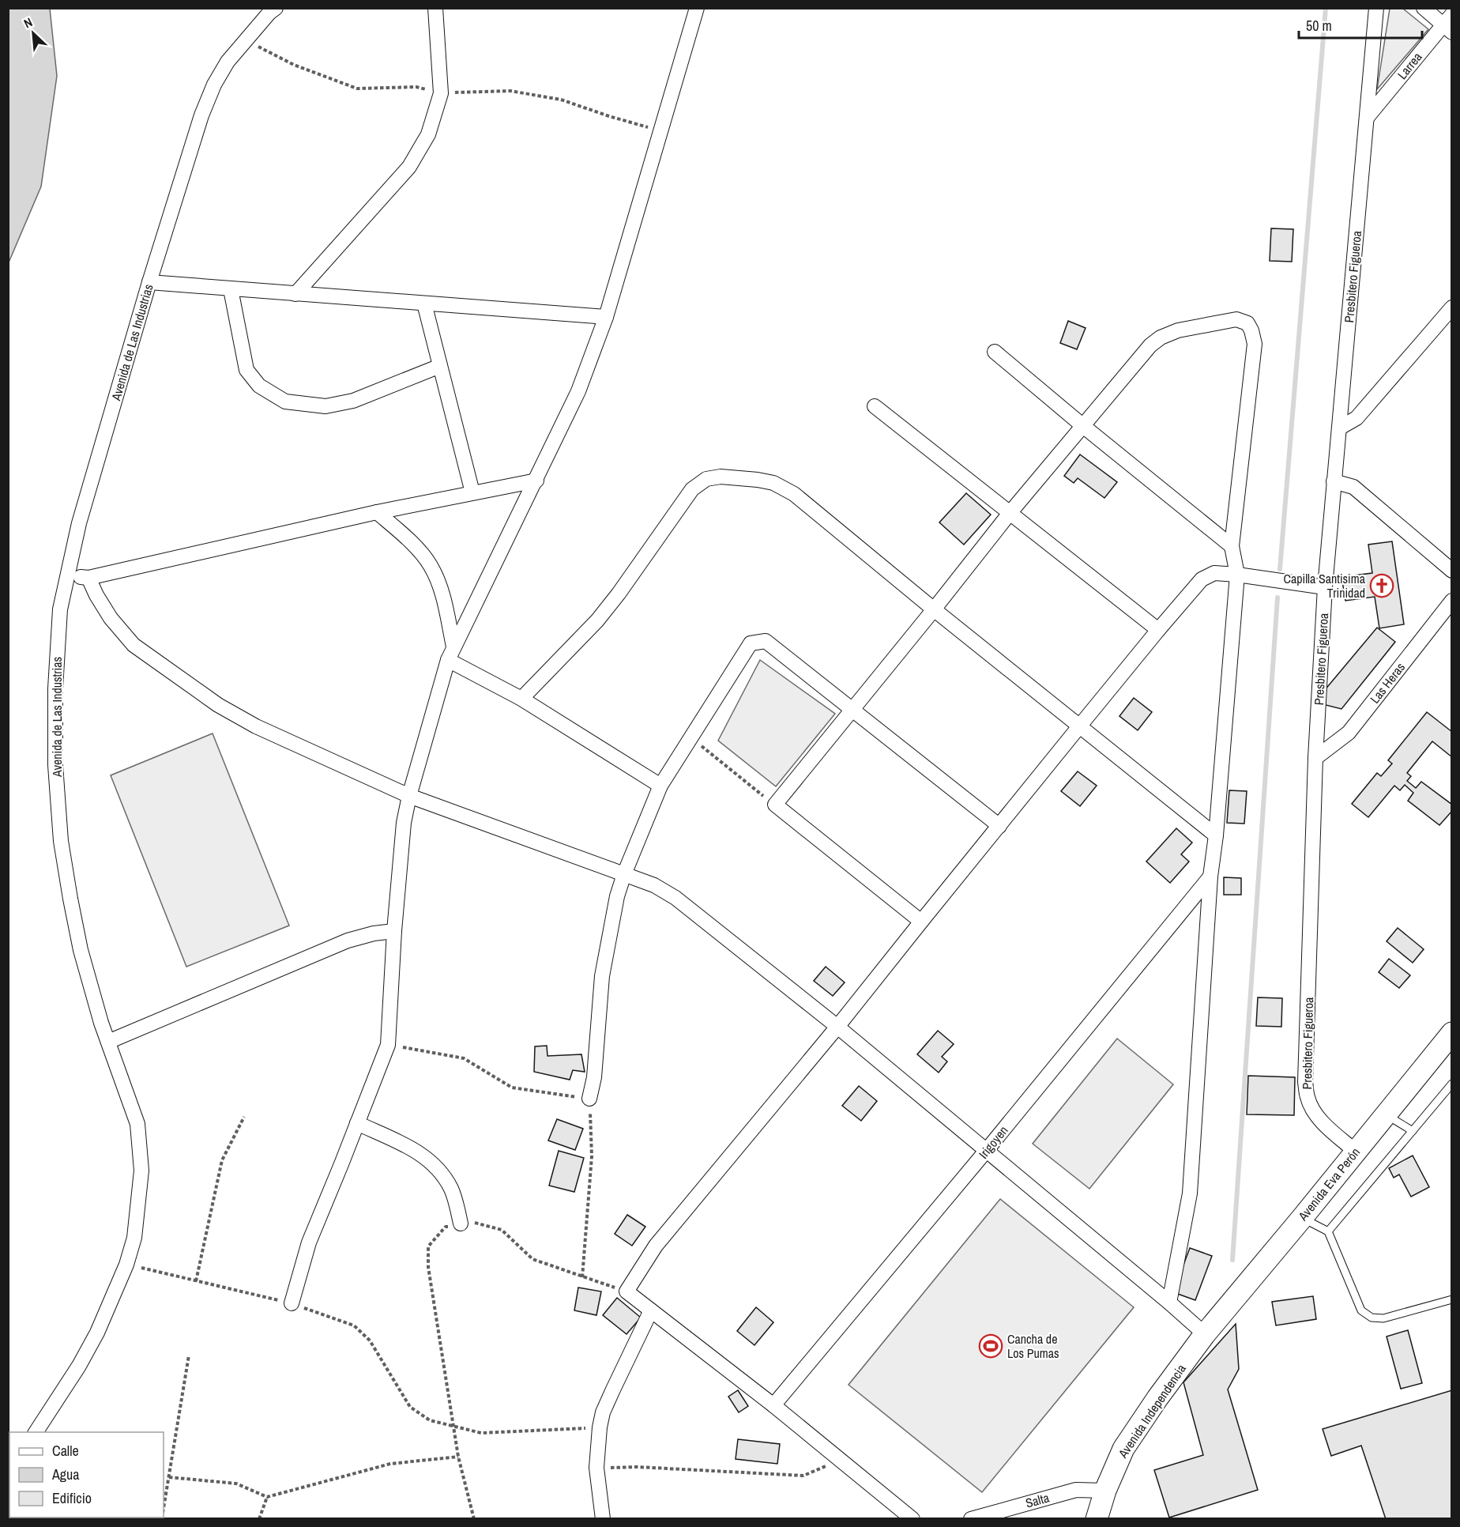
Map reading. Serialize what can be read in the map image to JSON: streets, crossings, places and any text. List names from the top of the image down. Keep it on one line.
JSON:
{"streets":{"main road":["Avenida Eva Perón","Avenida Independencia"],"street":["Larrea","Presbitero Figueroa","Avenida de Las Industrias","Las Heras","Irigoyen","Salta"]},"crossings":[["Larrea","Presbitero Figueroa"],["Presbitero Figueroa","Las Heras"],["Presbitero Figueroa","Avenida Eva Perón"],["Avenida Eva Perón","Avenida Independencia"],["Avenida Independencia","Salta"]],"places":{"church":["Capilla Santisima Trinidad"],"sports":["Cancha de Los Pumas"]},"legend":["Calle","Agua","Edificio"],"scale_bar":"50 m","north":"top left"}
